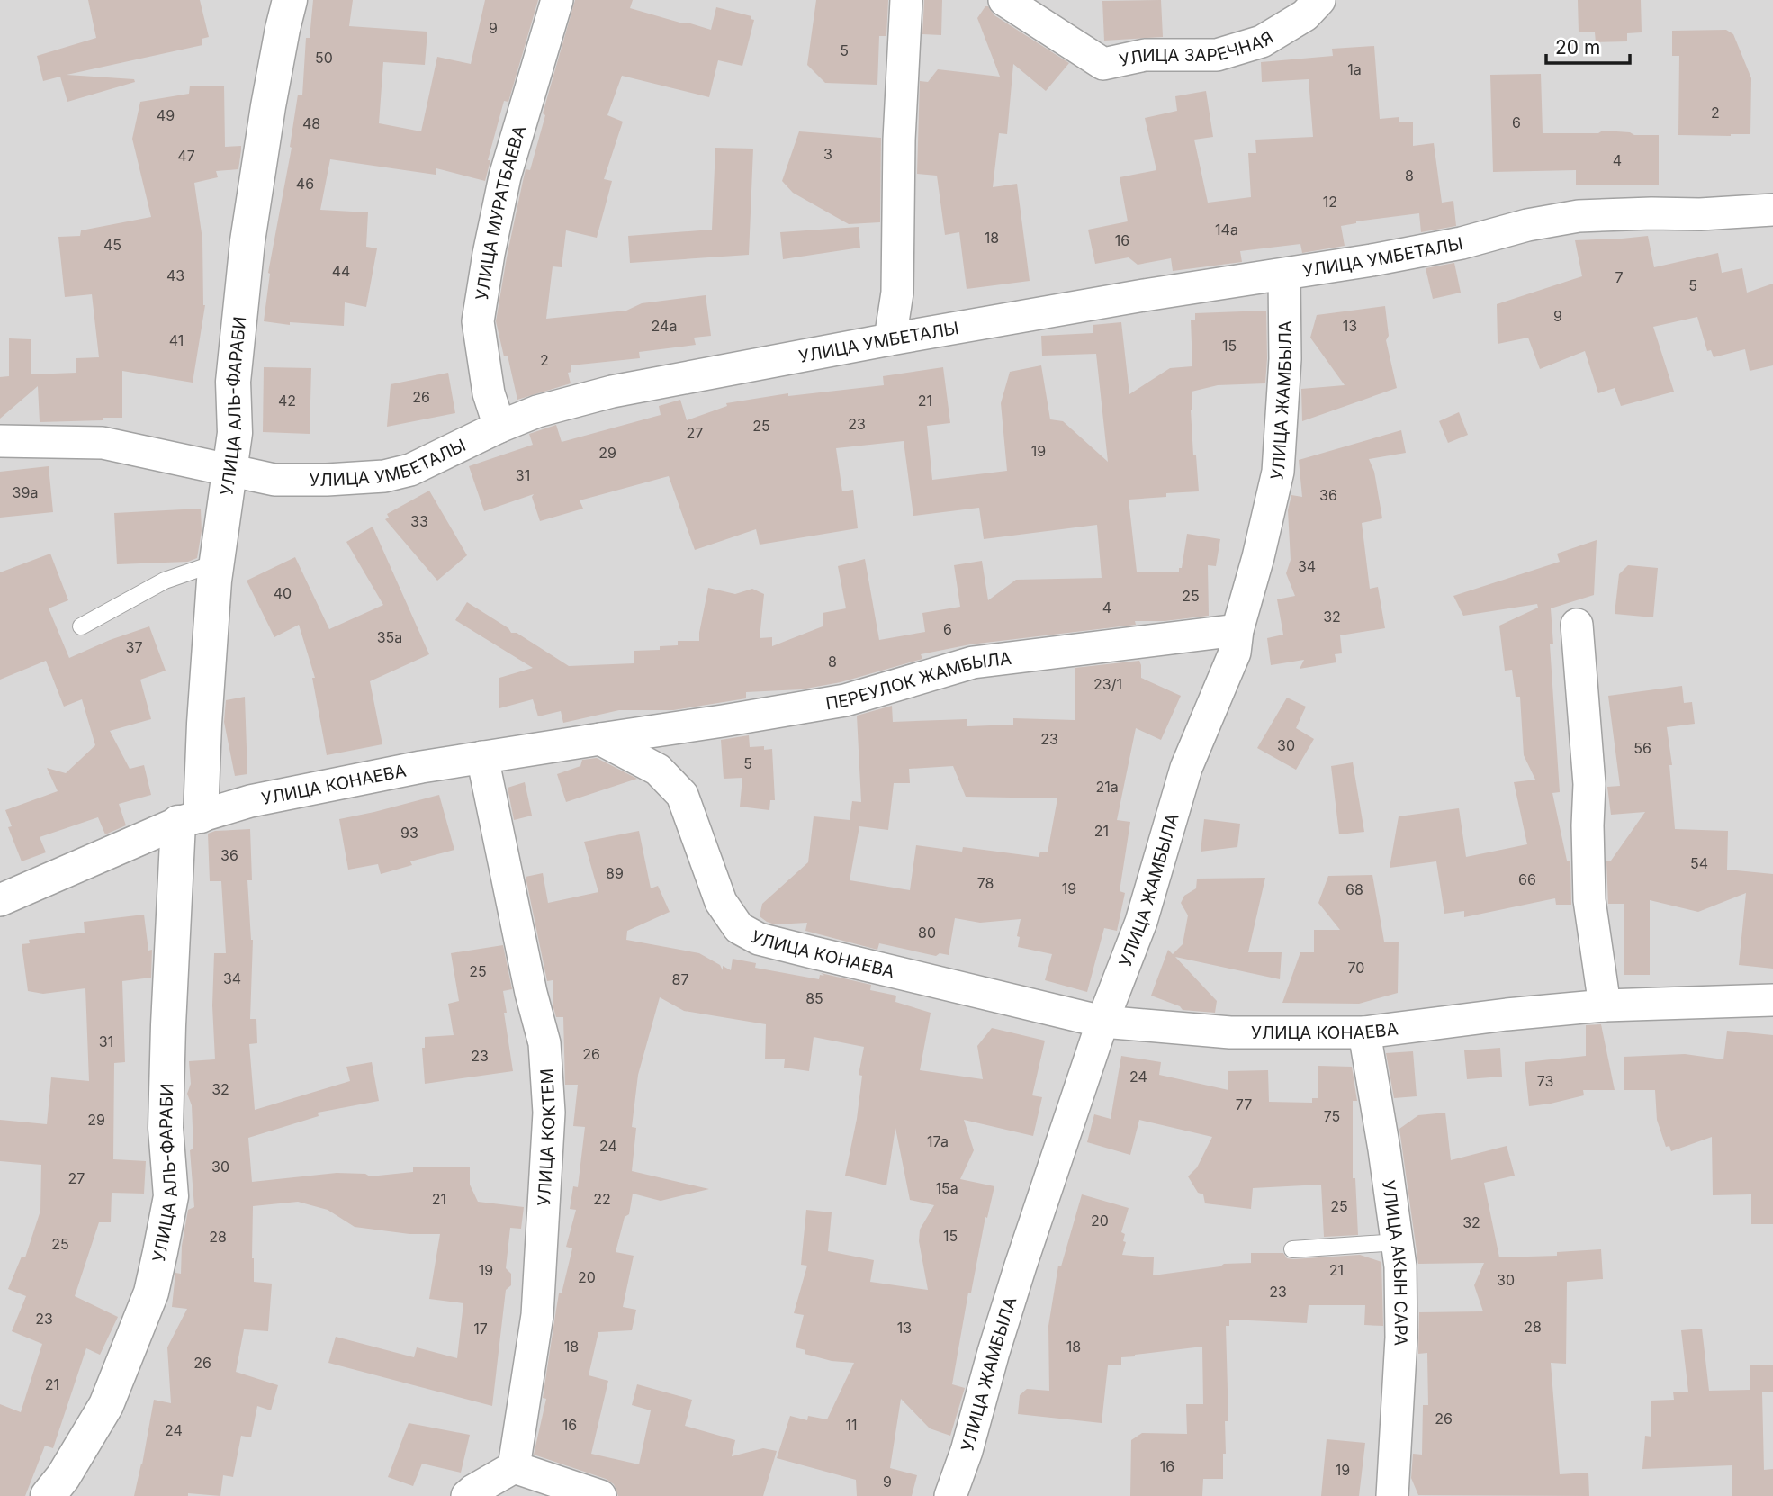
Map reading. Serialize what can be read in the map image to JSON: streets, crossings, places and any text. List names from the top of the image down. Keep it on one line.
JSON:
{"streets":{"street":["УЛИЦА ЗАРЕЧНАЯ","УЛИЦА МУРАТБАЕВА","УЛИЦА УМБЕТАЛЫ","УЛИЦА ЖАМБЫЛА","УЛИЦА АЛЬ-ФАРАБИ","ПЕРЕУЛОК ЖАМБЫЛА","УЛИЦА КОНАЕВА","УЛИЦА КОКТЕМ","УЛИЦА АКЫН САРА"]},"crossings":[["УЛИЦА МУРАТБАЕВА","УЛИЦА УМБЕТАЛЫ"],["УЛИЦА УМБЕТАЛЫ","УЛИЦА ЖАМБЫЛА"],["УЛИЦА УМБЕТАЛЫ","УЛИЦА АЛЬ-ФАРАБИ"],["УЛИЦА ЖАМБЫЛА","ПЕРЕУЛОК ЖАМБЫЛА"],["УЛИЦА ЖАМБЫЛА","УЛИЦА КОНАЕВА"],["УЛИЦА АЛЬ-ФАРАБИ","УЛИЦА КОНАЕВА"],["ПЕРЕУЛОК ЖАМБЫЛА","УЛИЦА КОНАЕВА"],["УЛИЦА КОНАЕВА","УЛИЦА КОКТЕМ"],["УЛИЦА КОНАЕВА","УЛИЦА АКЫН САРА"]],"house_numbers":["9","5","50","1а","2","49","6","48","3","47","4","8","46","12","14а","18","16","45","44","43","7","5","9","24а","13","41","15","2","26","42","21","23","25","27","19","29","31","39а","36","33","34","40","25","4","32","6","35а","37","8","23/1","23","30","56","5","21а","21","93","36","54","89","66","78","19","68","80","70","25","34","87","85","31","26","23","24","73","32","77","75","29","17а","24","30","27","15а","21","22","25","20","32","15","28","25","19","21","20","30","23","23","28","13","17","18","18","26","21","26","16","11","24","16","19","9"],"scale_bar":"20 m"}
